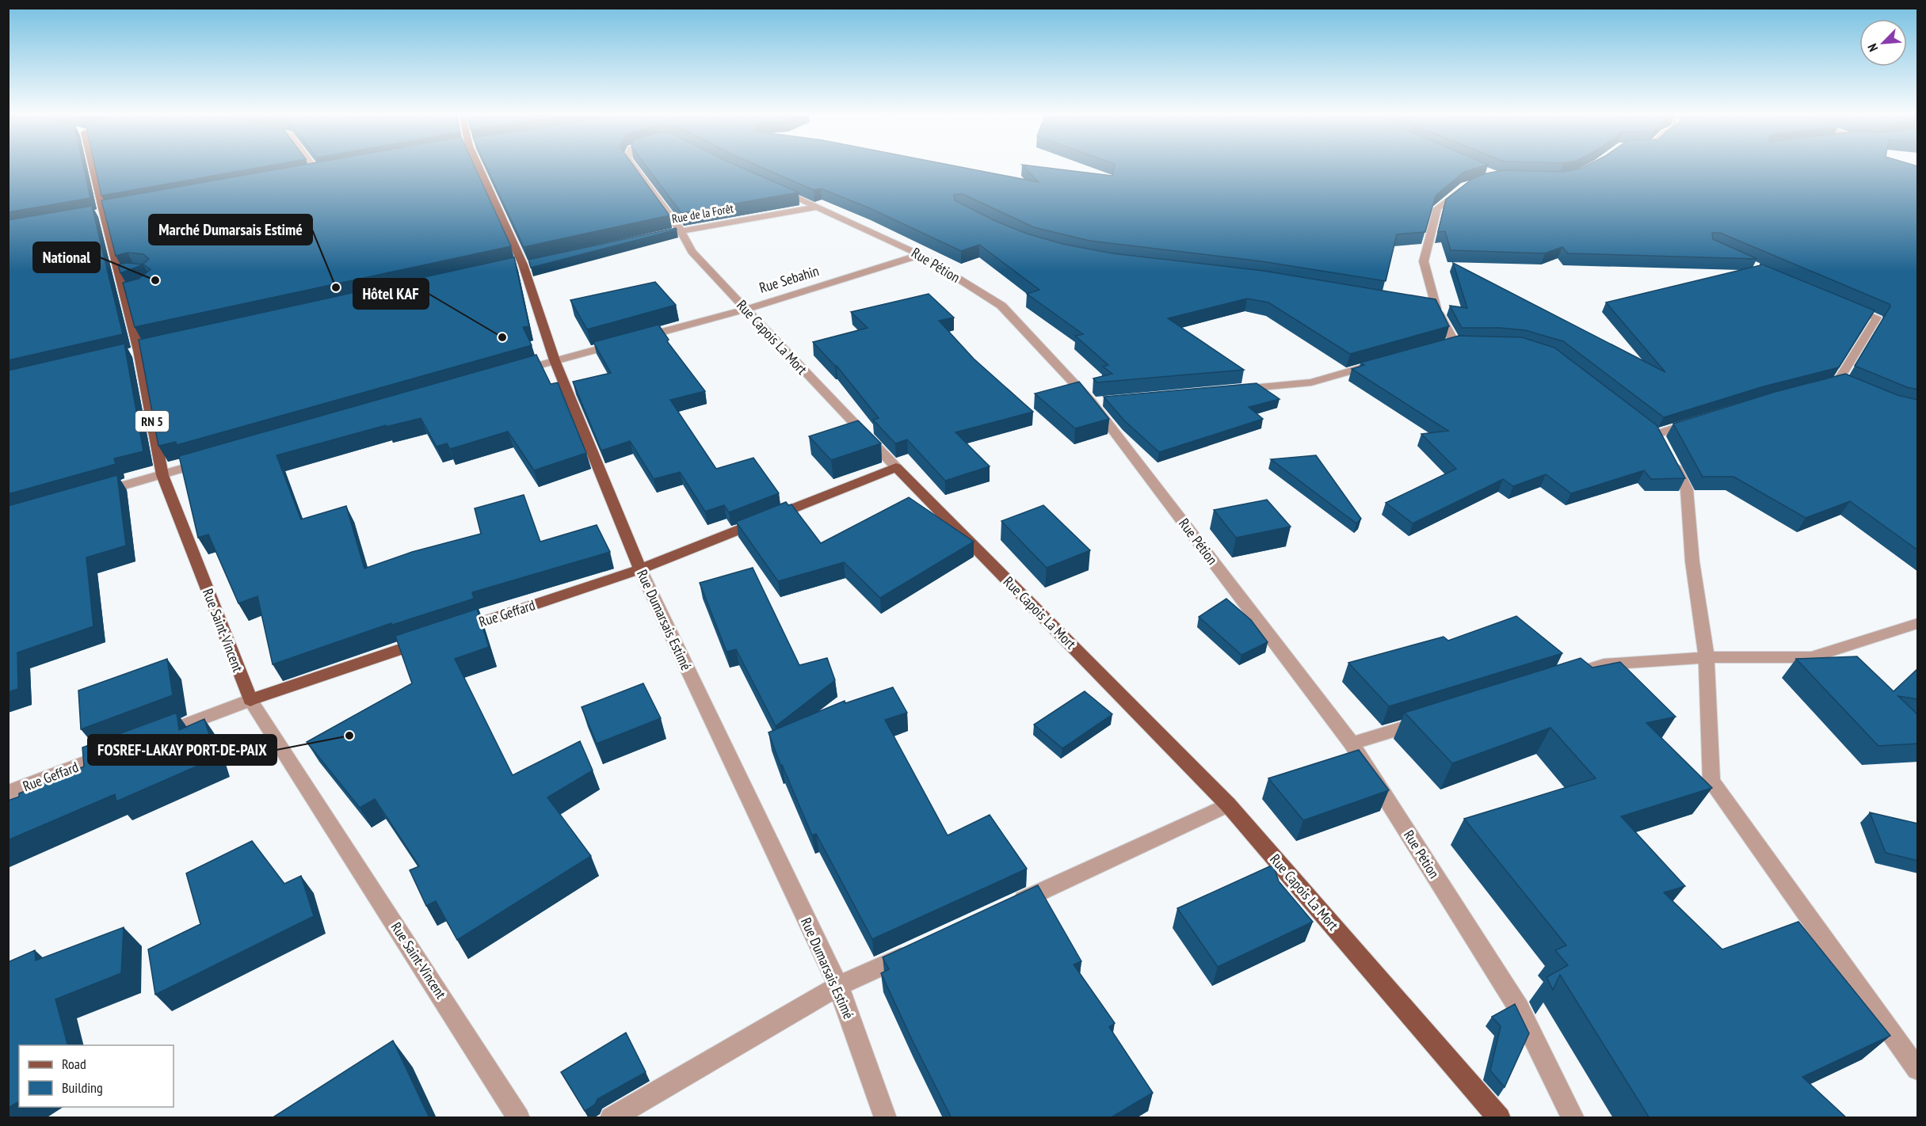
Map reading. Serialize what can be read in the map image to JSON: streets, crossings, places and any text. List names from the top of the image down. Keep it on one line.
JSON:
{"streets":{"main road":["Rue Capois La Mort","RN 5","Rue Geffard","Rue Dumarsais Estimé","Rue Saint-Vincent"],"street":["Rue de la Forêt","Rue Pétion","Rue Sebahin"]},"crossings":[["Rue de la Forêt","Rue Pétion"],["Rue de la Forêt","Rue Capois La Mort"],["Rue Pétion","Rue Sebahin"],["Rue Sebahin","Rue Capois La Mort"],["Rue Sebahin","Rue Dumarsais Estimé"],["Rue Capois La Mort","Rue Geffard"],["Rue Geffard","Rue Dumarsais Estimé"]],"places":["National","Marché Dumarsais Estimé","Hôtel KAF","FOSREF-LAKAY PORT-DE-PAIX"],"legend":["Road","Building"],"north":"bottom left"}
